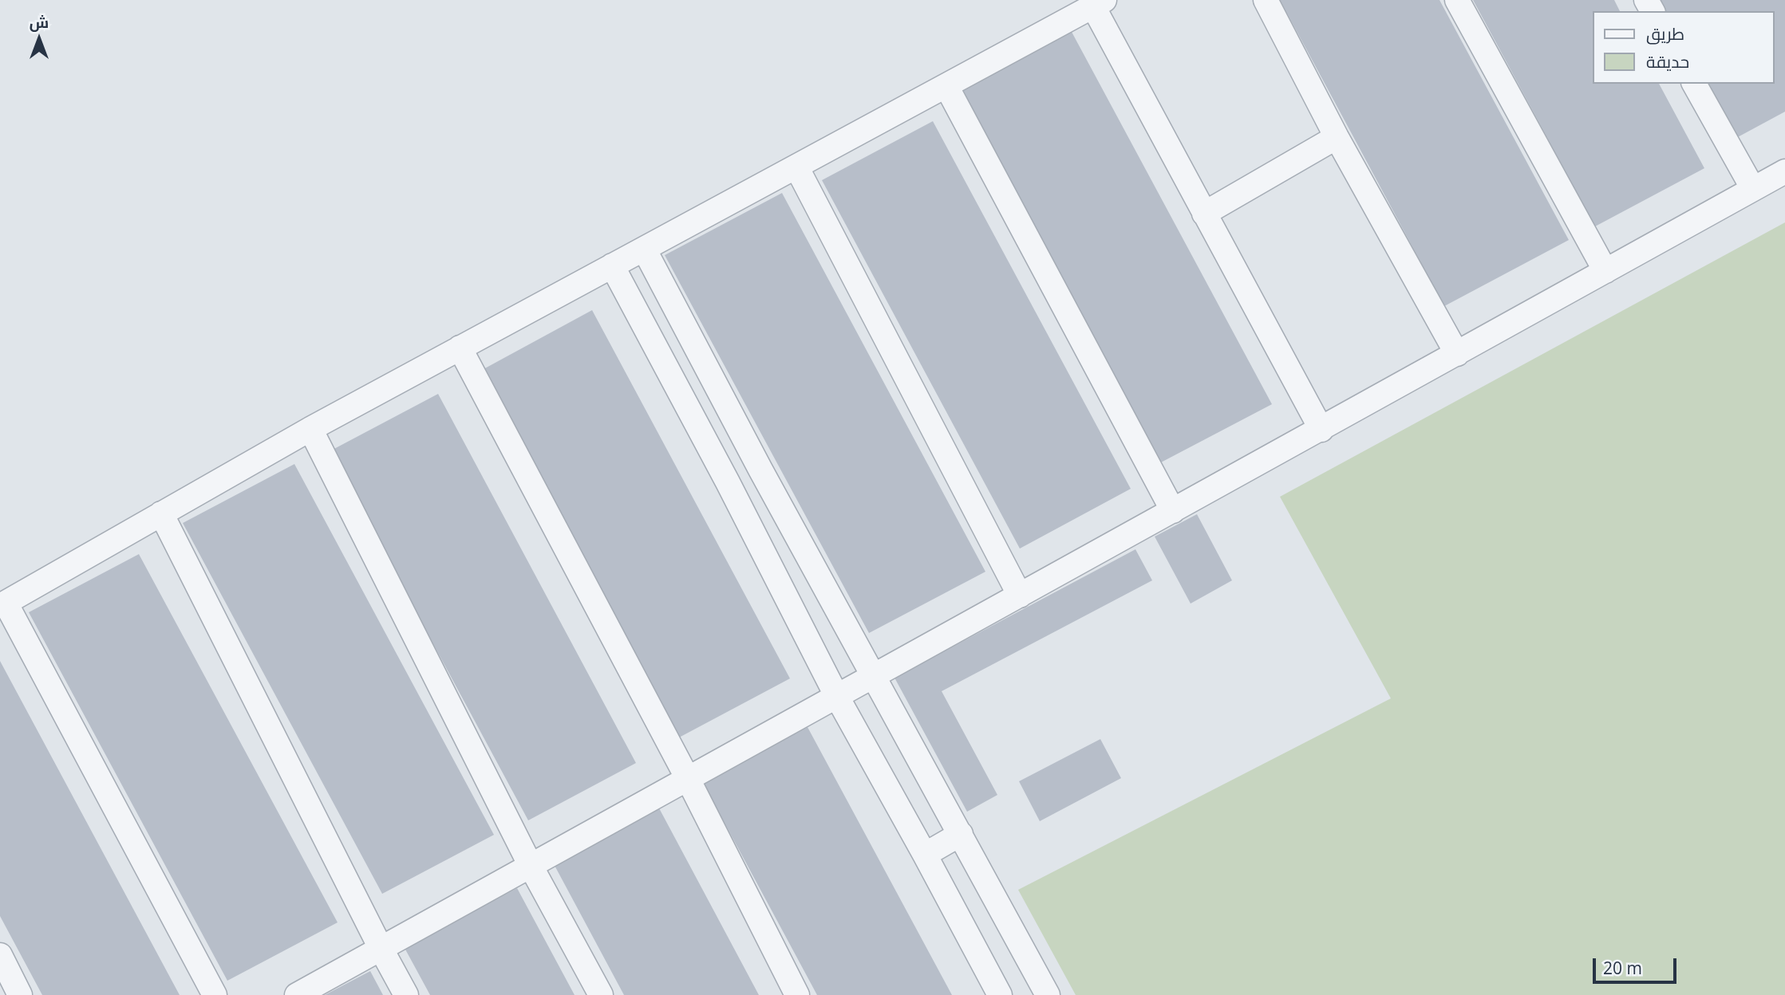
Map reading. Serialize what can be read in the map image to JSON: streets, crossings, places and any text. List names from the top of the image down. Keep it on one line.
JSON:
{"legend":["طريق","حديقة"],"scale_bar":"20 m","north":"top"}
